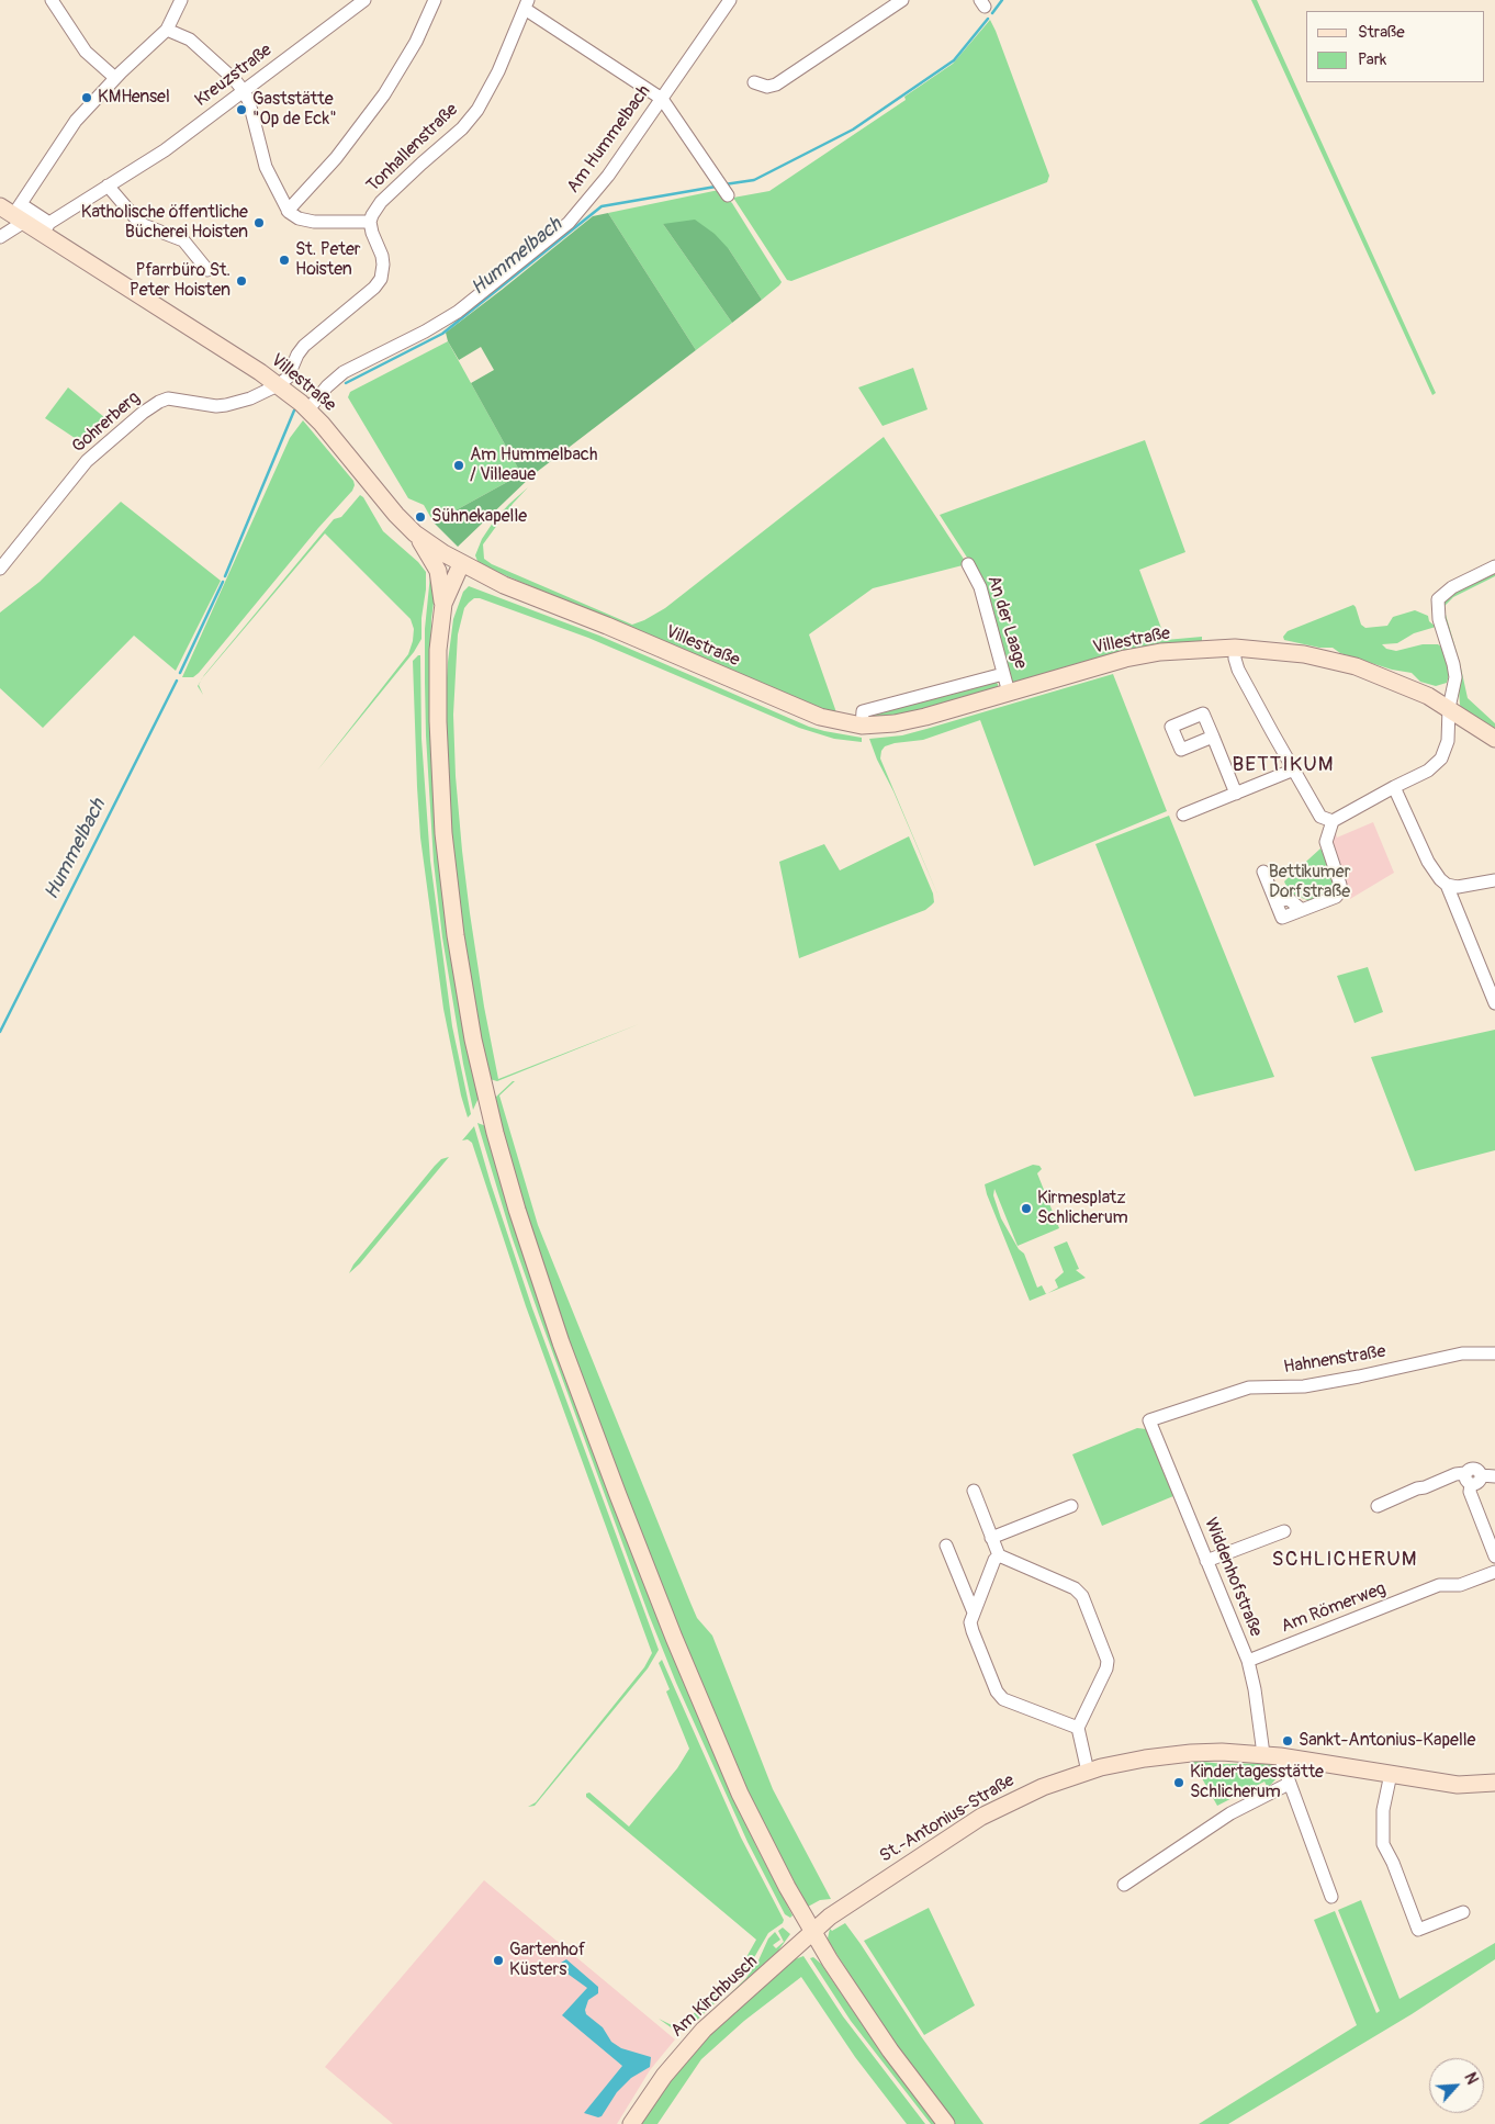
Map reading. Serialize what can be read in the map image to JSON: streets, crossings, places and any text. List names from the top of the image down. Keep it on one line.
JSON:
{"streets":{"main road":["Villestraße","St.-Antonius-Straße","Am Kirchbusch"],"street":["Kreuzstraße","Am Hummelbach","Tonhallenstraße","Gohrerberg","An der Laage","Hahnenstraße","Widdenhofstraße","Am Römerweg"]},"crossings":[["Kreuzstraße","Villestraße"],["Am Hummelbach","Villestraße"],["Tonhallenstraße","Villestraße"],["Tonhallenstraße","Gohrerberg"],["Villestraße","Gohrerberg"],["Villestraße","An der Laage"],["Hahnenstraße","Widdenhofstraße"],["Widdenhofstraße","Am Römerweg"],["Widdenhofstraße","St.-Antonius-Straße"],["St.-Antonius-Straße","Am Kirchbusch"]],"districts":["BETTIKUM","SCHLICHERUM"],"water":["Hummelbach"],"parks":["Bettikumer Dorfstraße"],"places":["KMHensel","Gaststätte \"Op de Eck\"","Katholische öffentliche Bücherei Hoisten","St. Peter Hoisten","Pfarrbüro St. Peter Hoisten","Am Hummelbach / Villeaue","Sühnekapelle","Kirmesplatz Schlicherum","Sankt-Antonius-Kapelle","Kindertagesstätte Schlicherum","Gartenhof Küsters"],"legend":["Straße","Park"],"north":"top right"}
